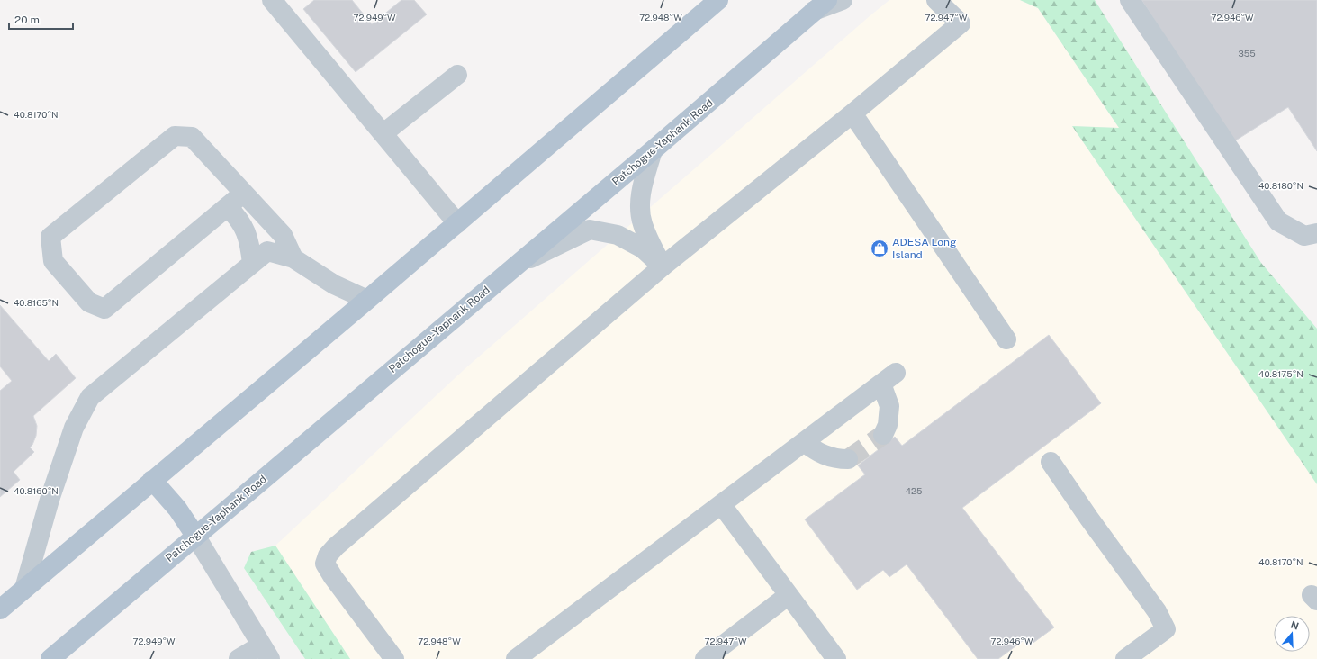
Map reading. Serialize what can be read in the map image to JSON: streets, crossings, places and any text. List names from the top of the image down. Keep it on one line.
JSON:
{"streets":{"main road":["Patchogue-Yaphank Road"]},"places":{"shop":["ADESA Long Island"]},"house_numbers":["355","425"],"scale_bar":"20 m","north":"top","coordinates":["72.949°W","72.948°W","72.947°W","72.946°W","40.8170°N","40.8180°N","40.8165°N","40.8175°N","40.8160°N"]}
